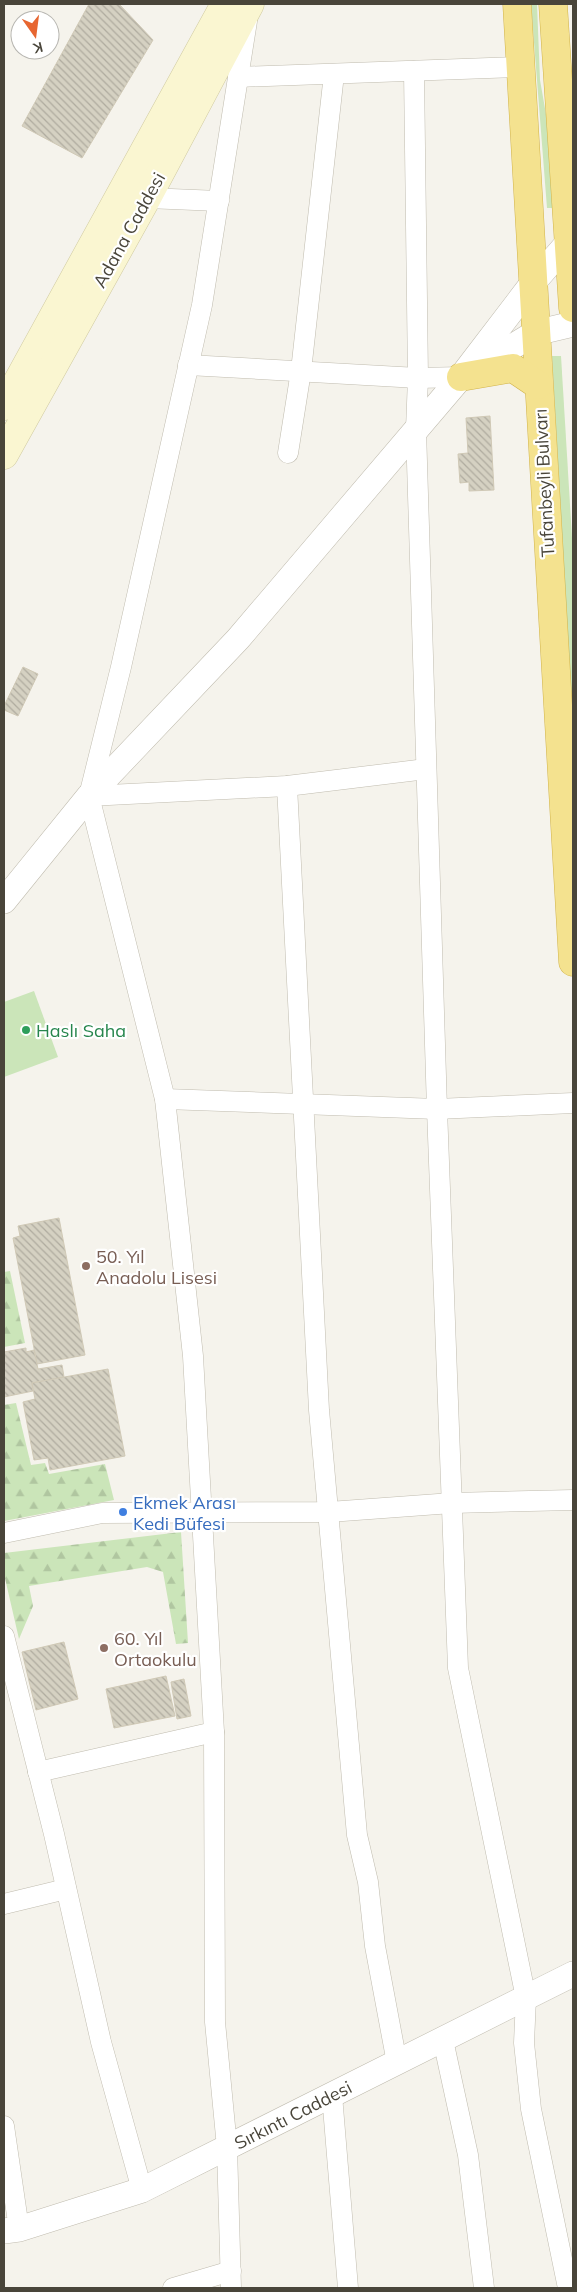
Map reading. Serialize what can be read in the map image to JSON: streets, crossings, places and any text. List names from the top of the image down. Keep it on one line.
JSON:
{"streets":{"highway":["Tufanbeyli Bulvarı"],"main road":["Adana Caddesi"],"street":["Sırkıntı Caddesi"]},"places":["Haslı Saha","50. Yıl Anadolu Lisesi","Ekmek Arası Kedi Büfesi","60. Yıl Ortaokulu"],"north":"bottom"}
